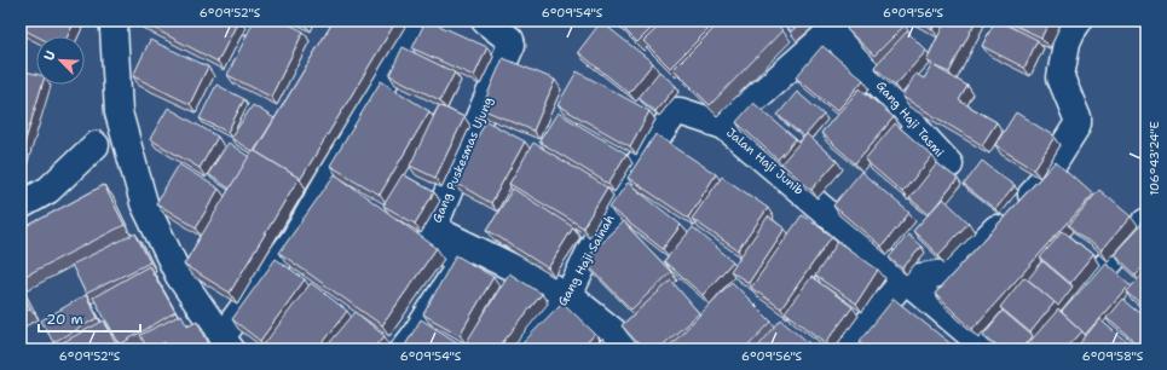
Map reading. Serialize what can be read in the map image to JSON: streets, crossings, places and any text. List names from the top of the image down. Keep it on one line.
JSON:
{"streets":{"street":["Gang Haji Tasmi","Gang Puskesmas Ujung","Jalan Haji Junib","Gang Haji Sainah"]},"crossings":[["Gang Haji Tasmi","Jalan Haji Junib"],["Jalan Haji Junib","Gang Haji Sainah"]],"scale_bar":"20 m","north":"top left","coordinates":["6°09'52\"S","6°09'54\"S","6°09'56\"S","106°43'24\"E","6°09'58\"S"]}
